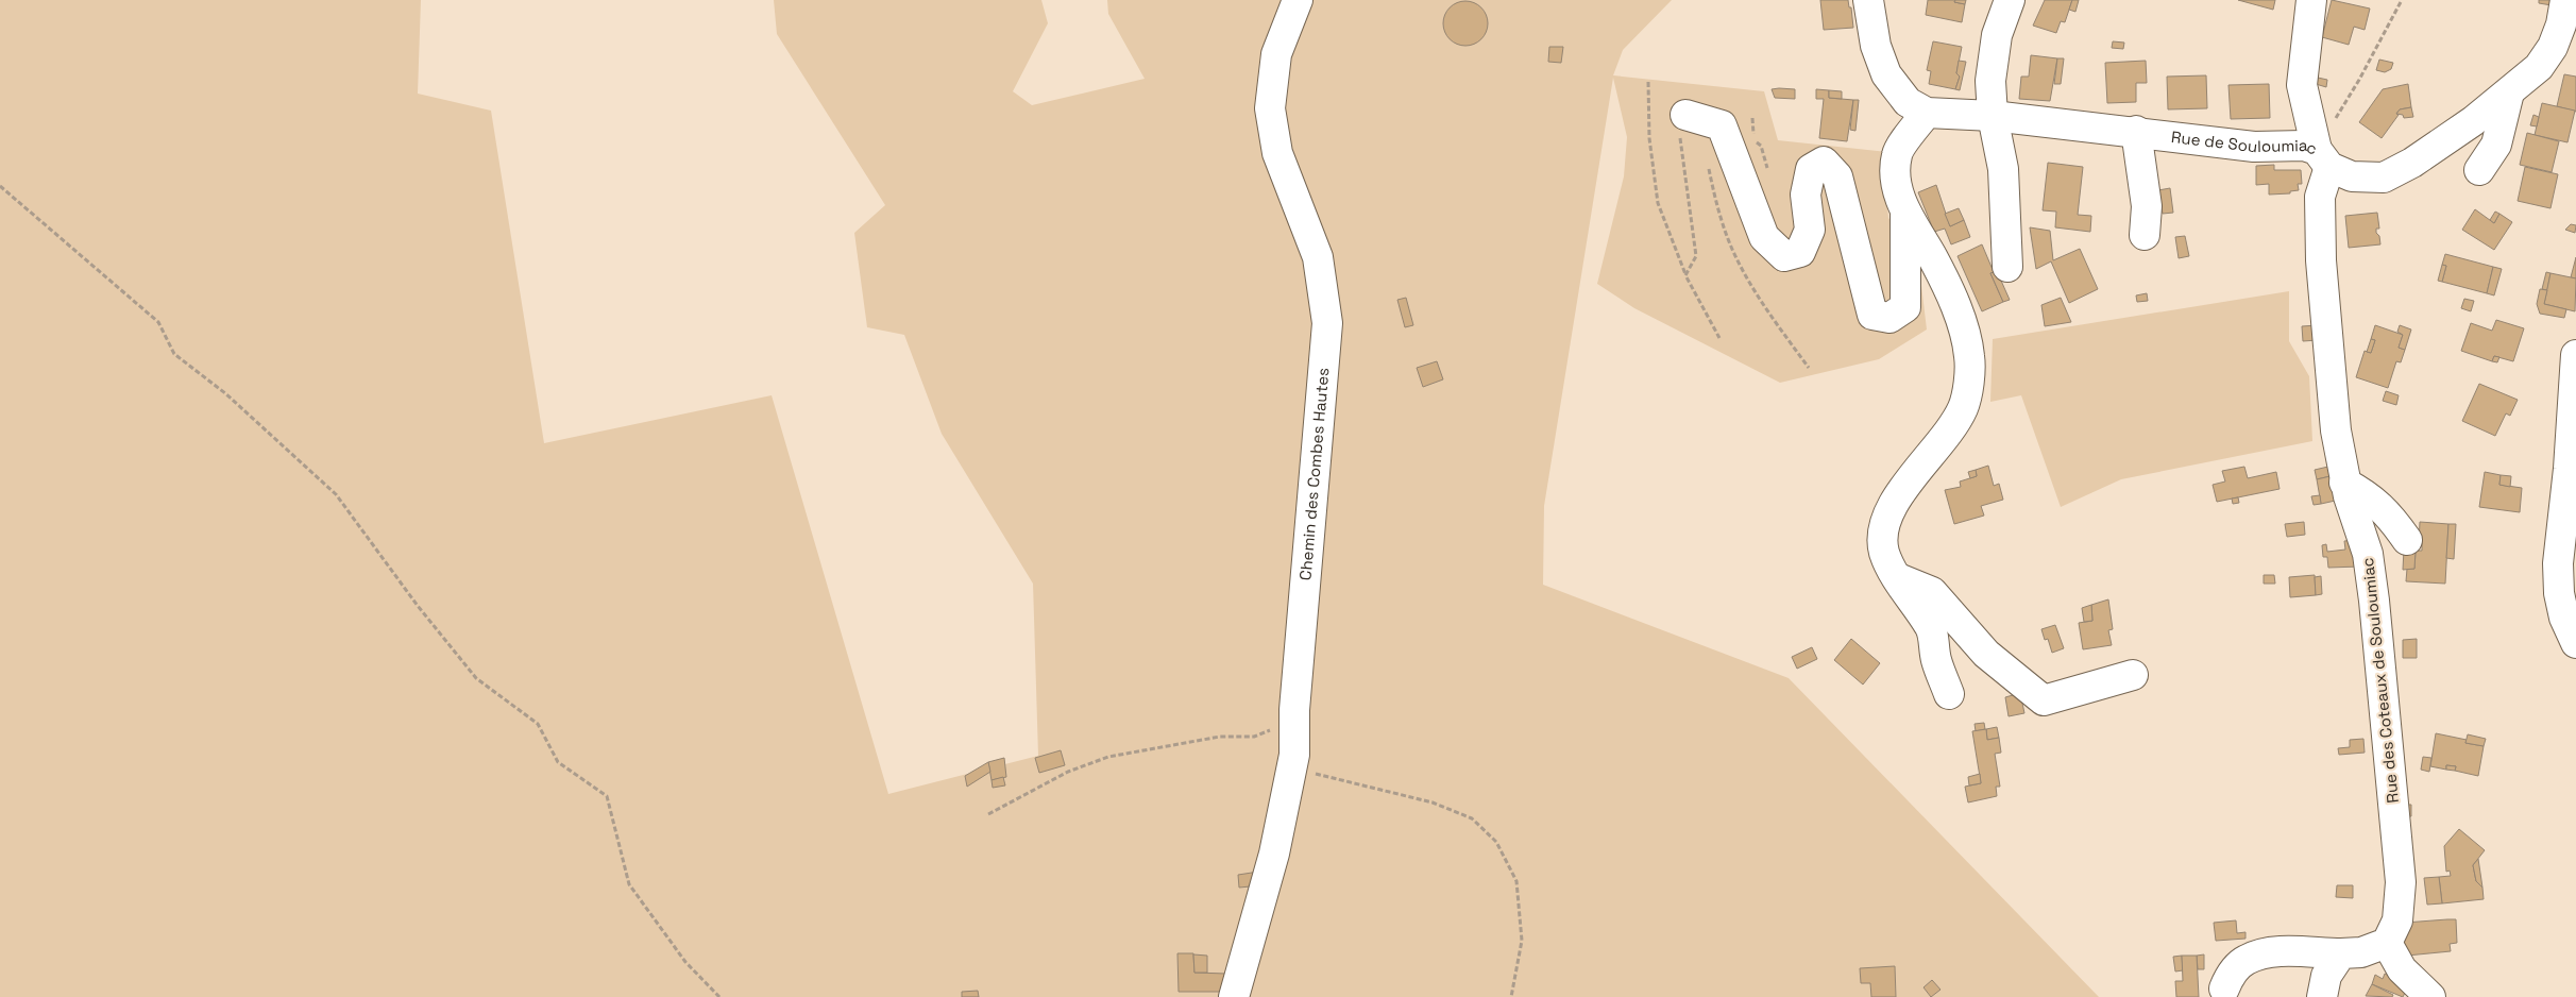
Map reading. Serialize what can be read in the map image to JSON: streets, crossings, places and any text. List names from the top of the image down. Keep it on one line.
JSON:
{"streets":{"street":["Rue de Souloumiac","Chemin des Combes Hautes","Rue des Coteaux de Souloumiac"]},"crossings":[["Rue de Souloumiac","Rue des Coteaux de Souloumiac"]]}
